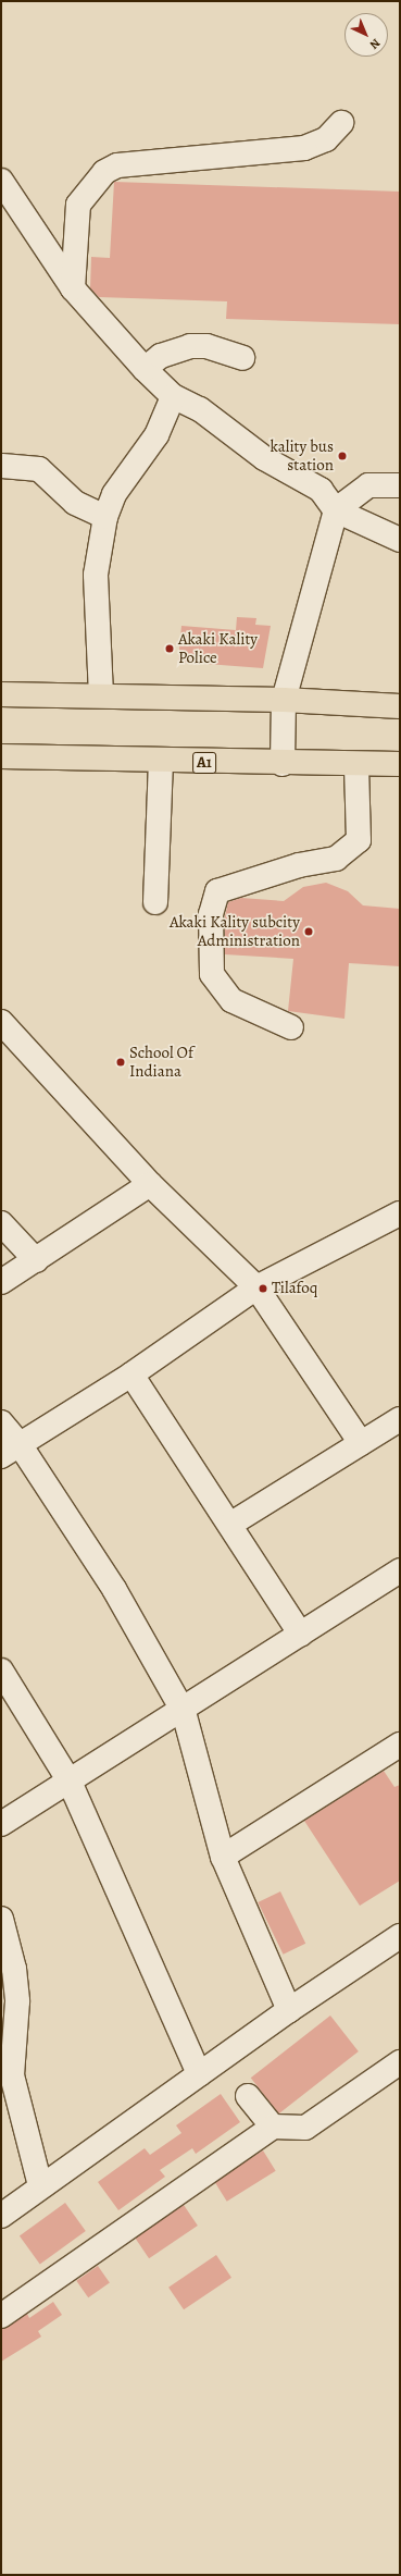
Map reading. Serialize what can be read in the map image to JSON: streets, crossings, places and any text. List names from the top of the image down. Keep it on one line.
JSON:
{"streets":{"main road":["A1"]},"places":["kality bus station","Akaki Kality Police","Akaki Kality subcity Administration","School Of Indiana","Tilafoq"],"north":"bottom right"}
